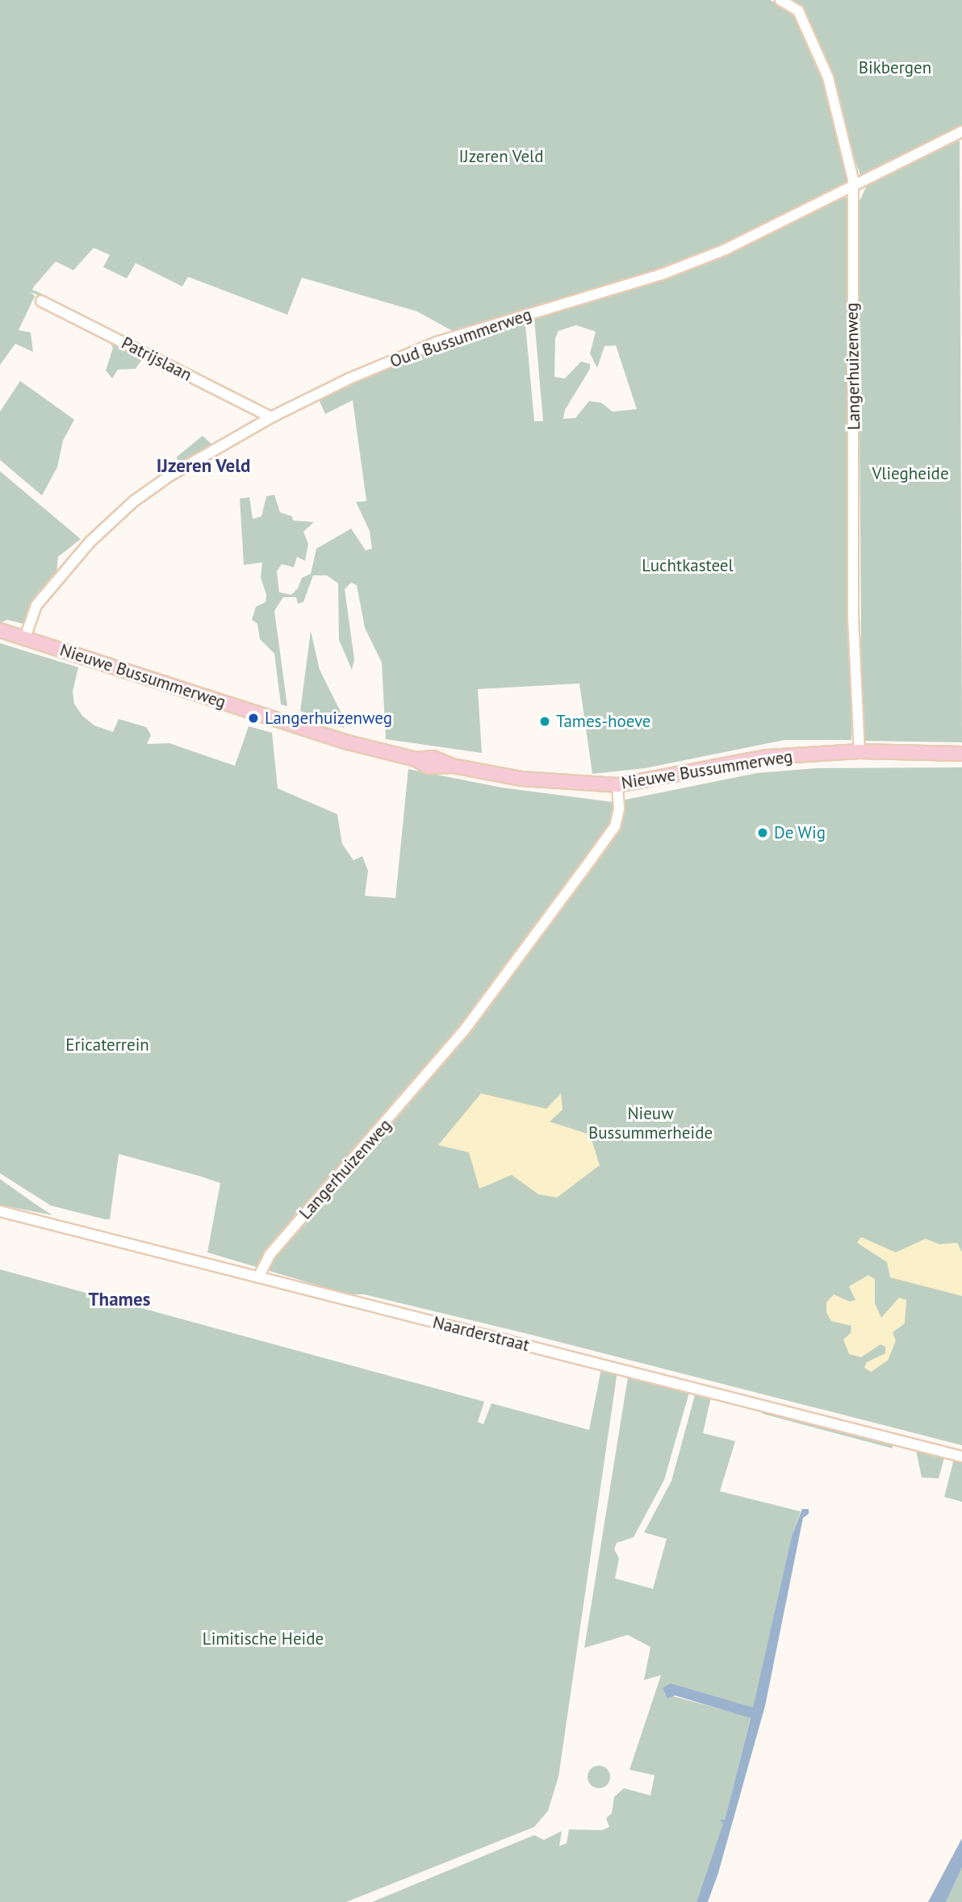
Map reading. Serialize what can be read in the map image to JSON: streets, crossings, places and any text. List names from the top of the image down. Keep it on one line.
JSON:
{"streets":{"main road":["Nieuwe Bussummerweg"],"street":["Oud Bussummerweg","Patrijslaan","Langerhuizenweg","Naarderstraat"]},"crossings":[["Oud Bussummerweg","Patrijslaan"],["Oud Bussummerweg","Langerhuizenweg"],["Oud Bussummerweg","Nieuwe Bussummerweg"],["Langerhuizenweg","Nieuwe Bussummerweg"],["Langerhuizenweg","Naarderstraat"]],"districts":["IJzeren Veld","Thames"],"parks":["Bikbergen","IJzeren Veld","Vliegheide","Luchtkasteel","Ericaterrein","Nieuw Bussummerheide","Limitische Heide"],"places":["Langerhuizenweg","Tames-hoeve","De Wig"]}
